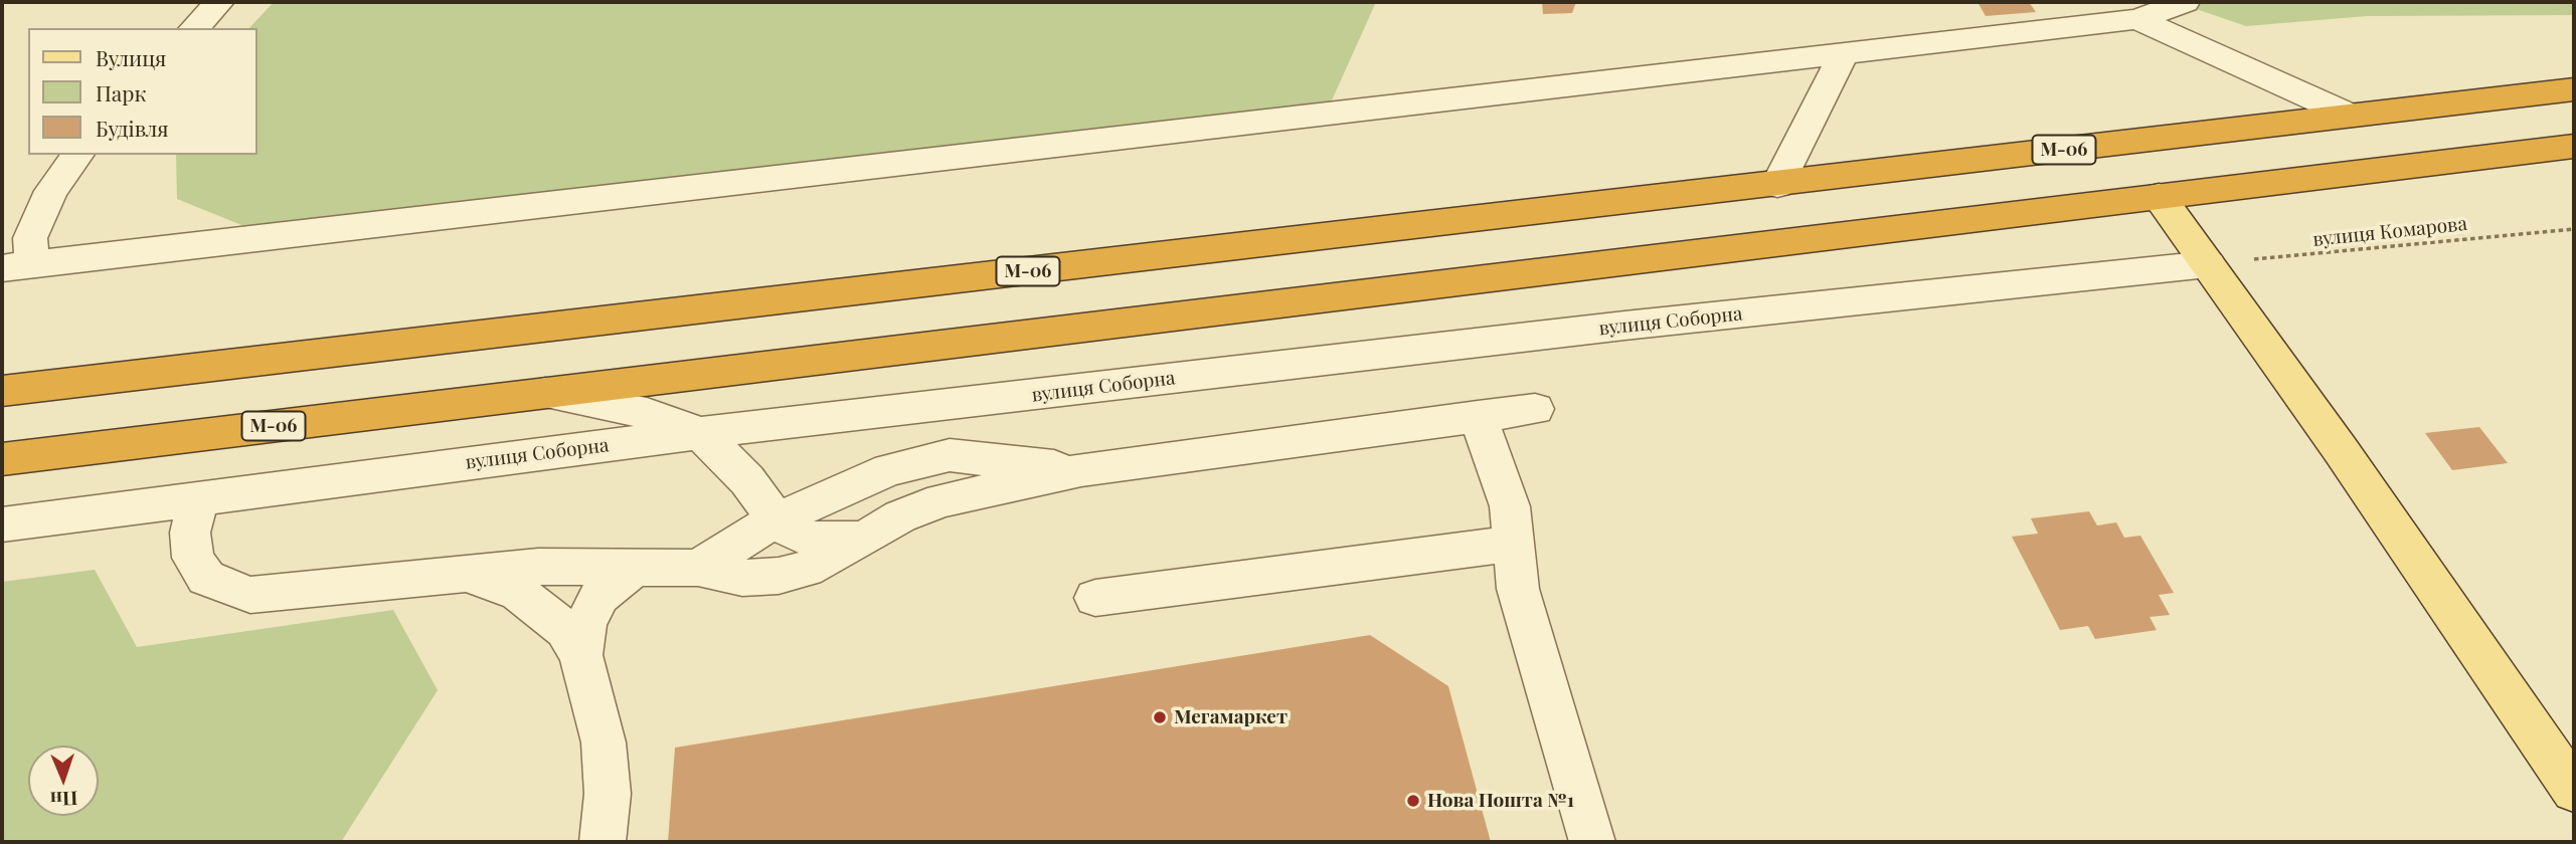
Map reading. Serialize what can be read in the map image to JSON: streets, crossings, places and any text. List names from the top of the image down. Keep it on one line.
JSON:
{"streets":{"highway":["М-06"],"street":["вулиця Соборна"],"path":["вулиця Комарова"]},"crossings":[["вулиця Комарова","вулиця Соборна"]],"places":["Мегамаркет","Нова Пошта №1"],"legend":["Вулиця","Парк","Будівля"],"north":"bottom"}
